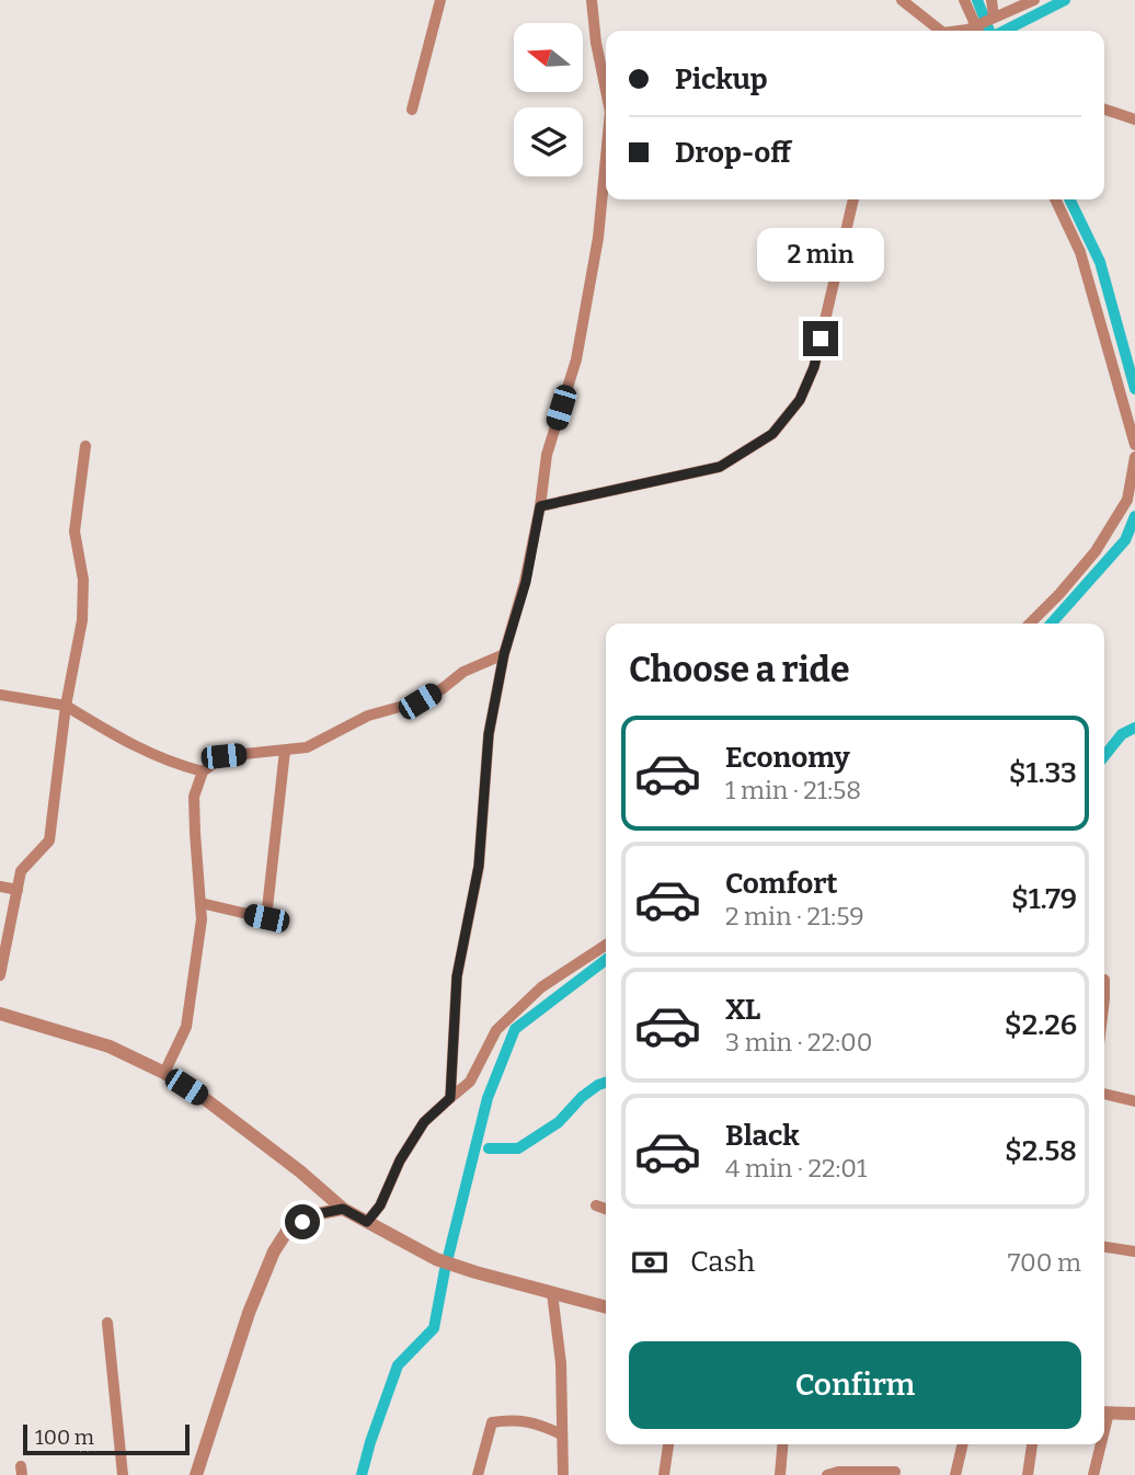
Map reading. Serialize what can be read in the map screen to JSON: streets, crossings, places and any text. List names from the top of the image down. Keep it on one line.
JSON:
{"scale_bar":"100 m","north":"left","page":{"banner":["Pickup","Drop-off"],"bubble":"2 min","heading":"Choose a ride","list":[{"name":"Economy","note":"1 min · 21:58","value":"$1.33"},{"name":"Comfort","note":"2 min · 21:59","value":"$1.79"},{"name":"XL","note":"3 min · 22:00","value":"$2.26"},{"name":"Black","note":"4 min · 22:01","value":"$2.58"}],"pay":["Cash","700 m"],"buttons":"Confirm","scale":"100 m"}}
